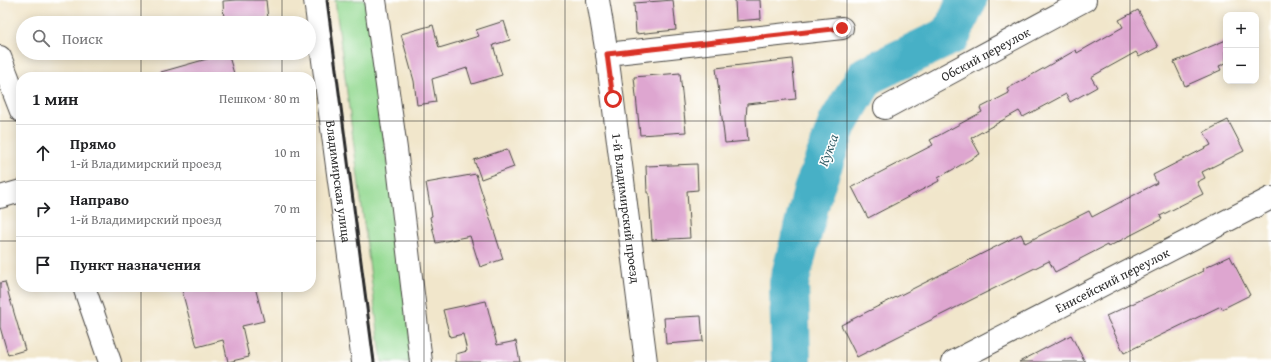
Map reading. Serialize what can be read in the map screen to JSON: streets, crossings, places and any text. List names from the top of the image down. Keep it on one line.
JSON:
{"streets":{"street":["Обский переулок","Владимирская улица","1-й Владимирский проезд","Енисейский переулок"]},"water":["Кукса"],"page":{"map_buttons":["+","−"],"search":"Поиск","heading":["1 мин","Пешком · 80 m"],"list":[["Прямо","1-й Владимирский проезд","10 m"],["Направо","1-й Владимирский проезд","70 m"],"Пункт назначения"]}}
